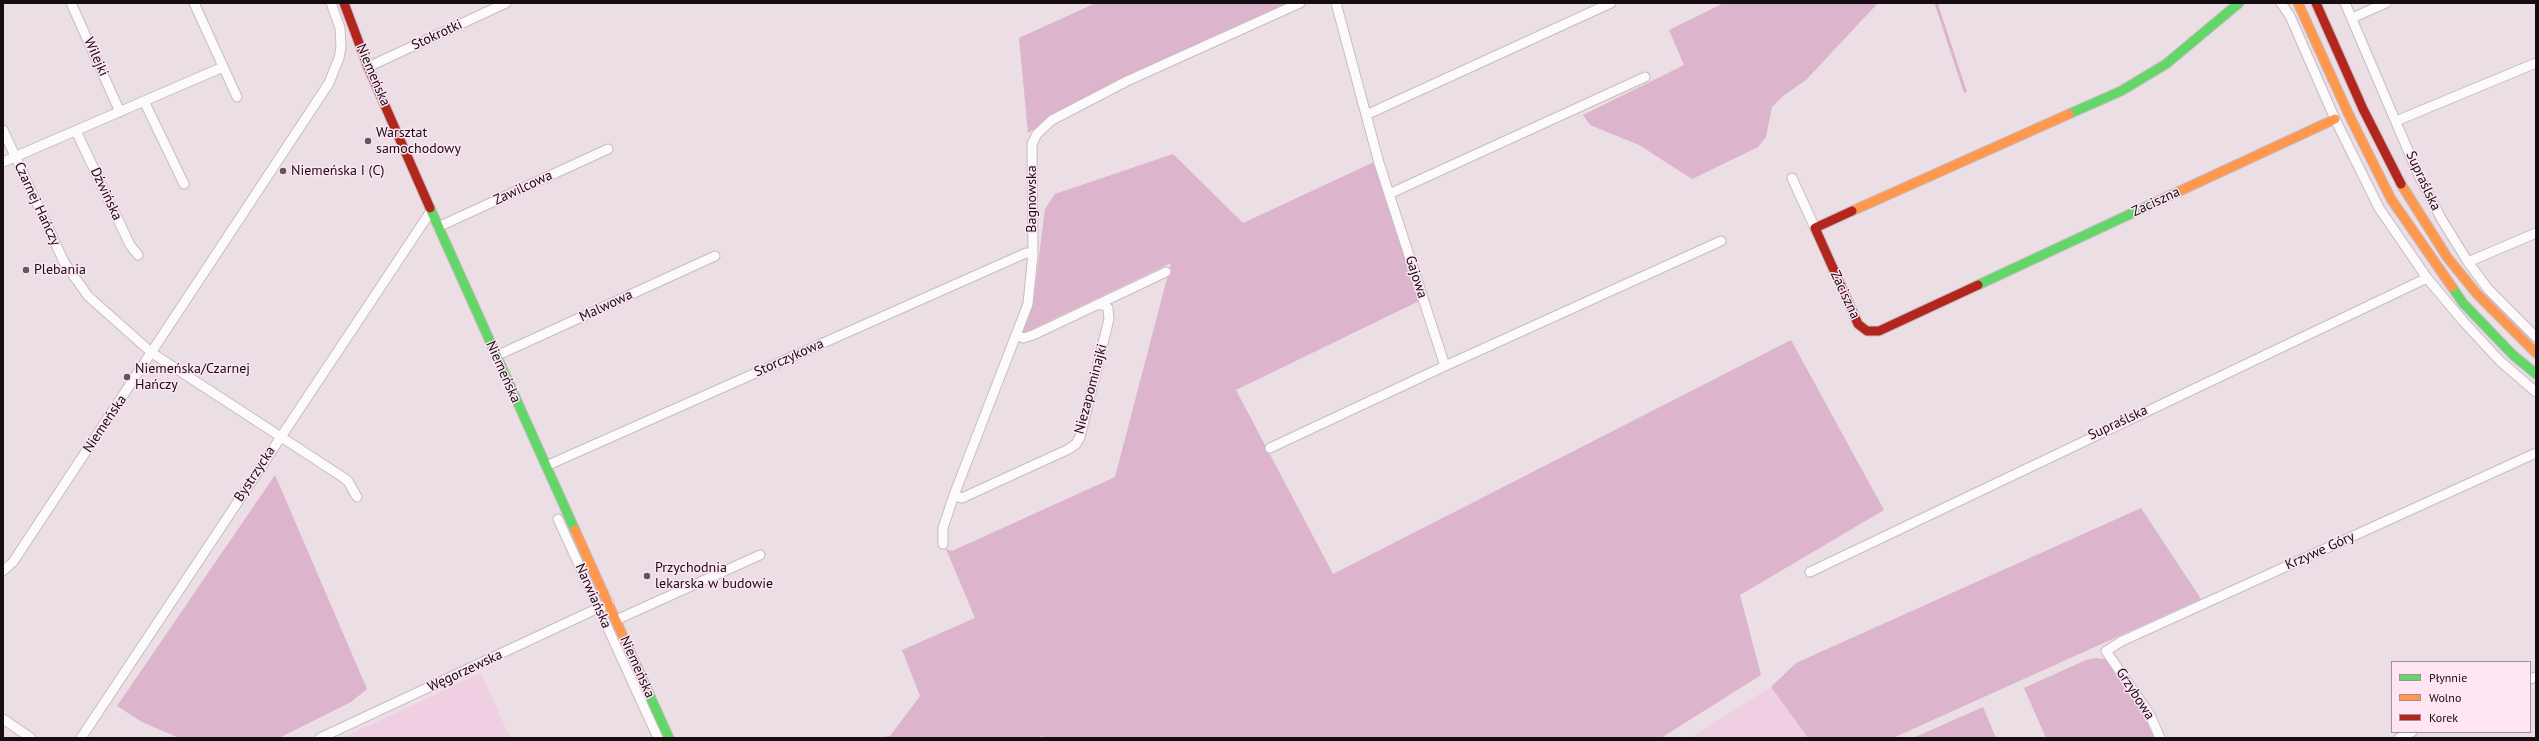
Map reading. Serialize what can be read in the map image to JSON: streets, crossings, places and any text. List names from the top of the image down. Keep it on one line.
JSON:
{"streets":{"street":["Stokrotki","Wilejki","Niemeńska","Supraślska","Zawilcowa","Dźwińska","Bagnowska","Zaciszna","Czarnej Hańczy","Gajowa","Malwowa","Storczykowa","Niezapominajki","Bystrzycka","Krzywe Góry","Narwiańska","Węgorzewska","Grzybowa"]},"crossings":[["Stokrotki","Niemeńska"],["Niemeńska","Zawilcowa"],["Niemeńska","Czarnej Hańczy"],["Niemeńska","Malwowa"],["Niemeńska","Storczykowa"],["Niemeńska","Bystrzycka"],["Niemeńska","Węgorzewska"],["Bagnowska","Storczykowa"],["Bagnowska","Niezapominajki"],["Czarnej Hańczy","Bystrzycka"],["Krzywe Góry","Grzybowa"],["Narwiańska","Węgorzewska"]],"places":["Warsztat samochodowy","Niemeńska I (C)","Plebania","Niemeńska/Czarnej Hańczy","Przychodnia lekarska w budowie"],"legend":["Płynnie","Wolno","Korek"]}
